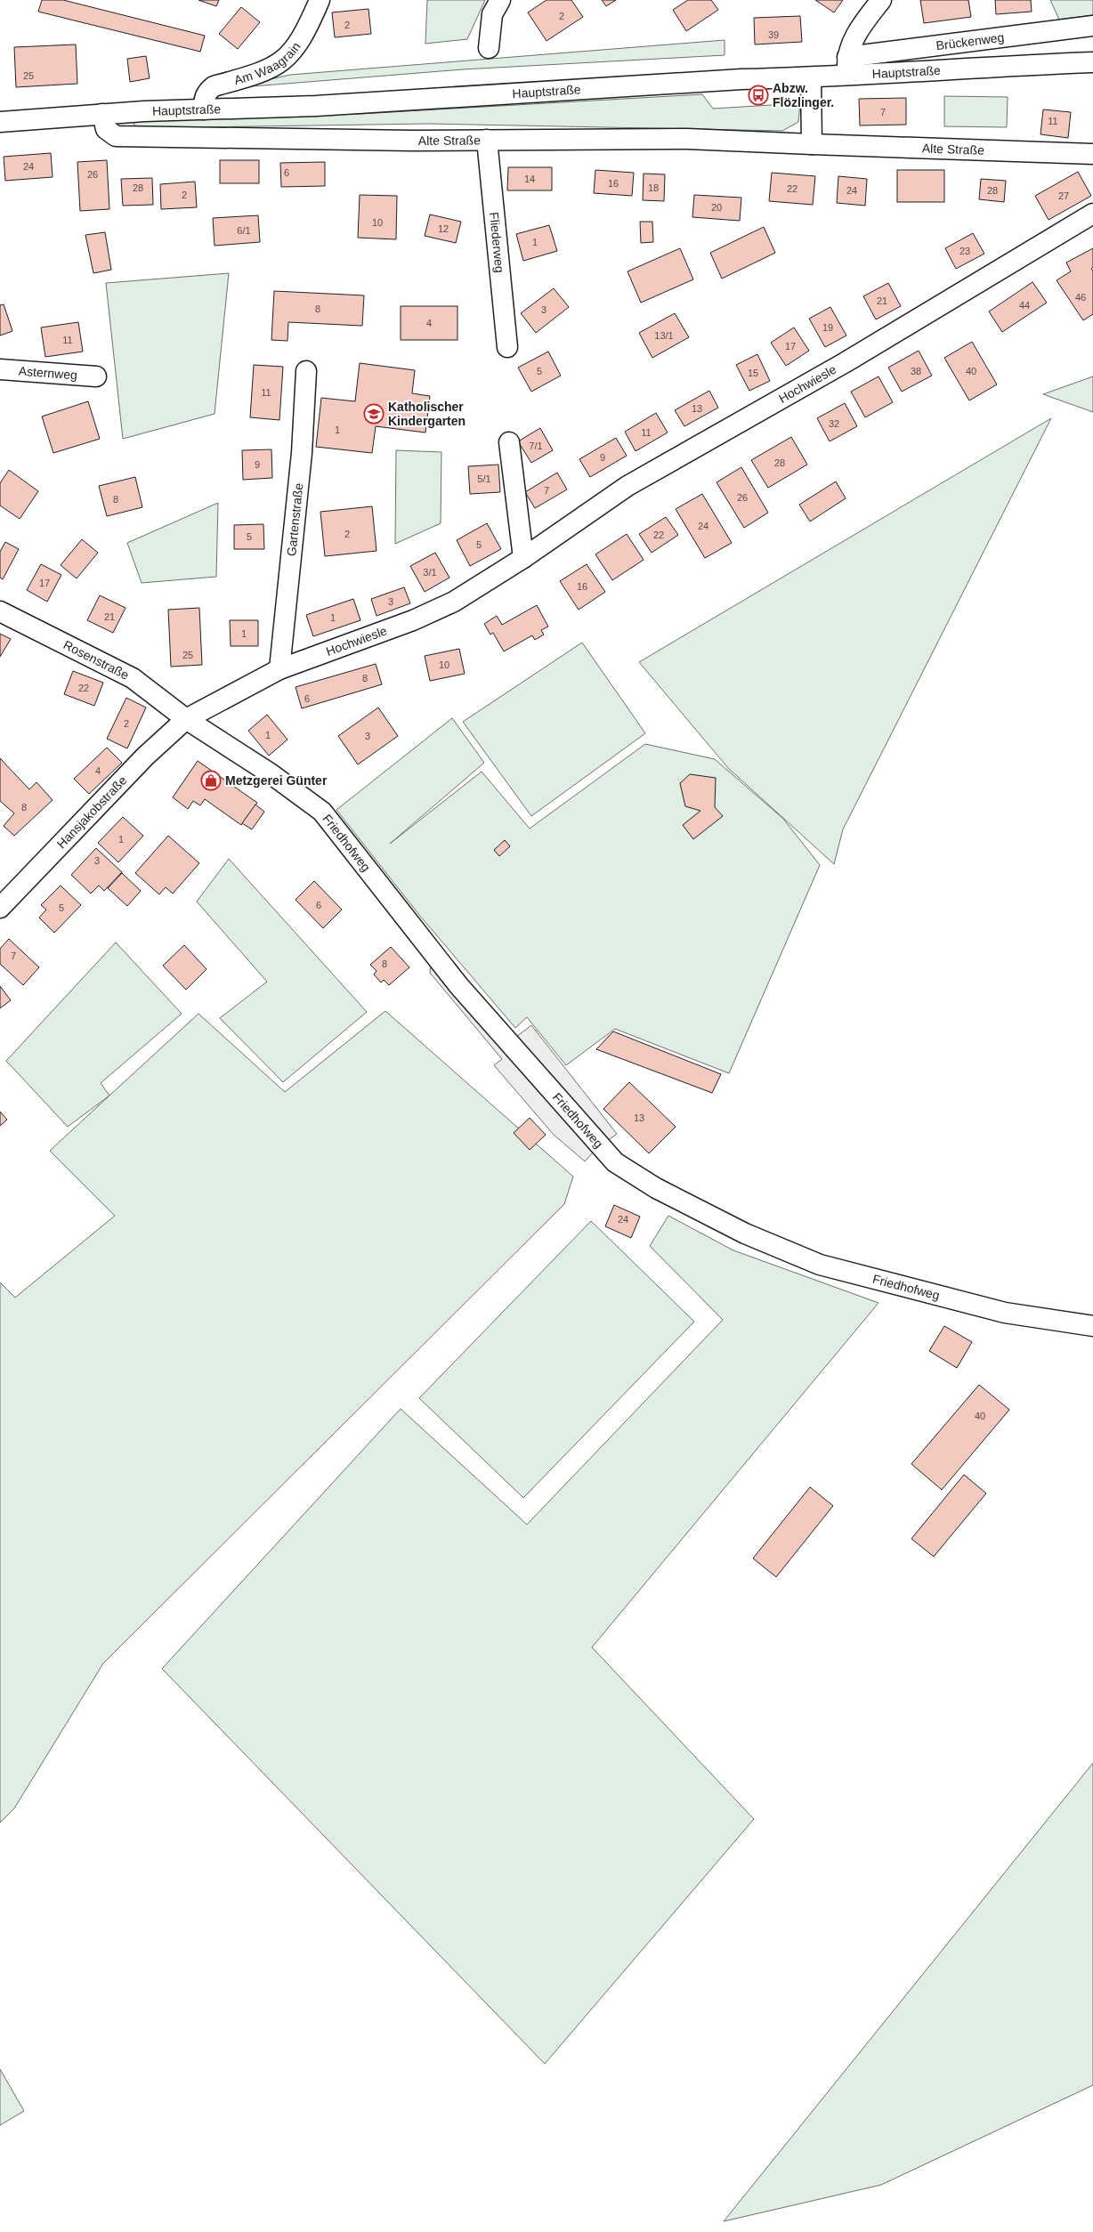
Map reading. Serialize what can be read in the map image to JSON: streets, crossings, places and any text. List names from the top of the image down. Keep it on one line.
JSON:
{"streets":{"street":["Brückenweg","Am Waagrain","Hauptstraße","Alte Straße","Fliederweg","Asternweg","Hochwiesle","Gartenstraße","Rosenstraße","Hansjakobstraße","Friedhofweg"]},"crossings":[["Brückenweg","Hauptstraße"],["Am Waagrain","Hauptstraße"],["Hauptstraße","Alte Straße"],["Alte Straße","Fliederweg"],["Hochwiesle","Gartenstraße"],["Hochwiesle","Rosenstraße"],["Hochwiesle","Hansjakobstraße"],["Hochwiesle","Friedhofweg"],["Rosenstraße","Hansjakobstraße"],["Rosenstraße","Friedhofweg"],["Hansjakobstraße","Friedhofweg"]],"places":{"bus stop":["Abzw. Flözlinger."],"school or university":["Katholischer Kindergarten"],"shop":["Metzgerei Günter"]},"house_numbers":["2","2","39","25","7","11","24","6","26","14","16","28","18","22","24","28","2","27","20","10","12","6/1","1","23","46","21","44","8","3","4","19","13/1","11","17","5","38","40","15","11","13","32","1","11","7/1","9","28","9","5/1","7","26","8","24","2","22","5","5","3/1","17","16","3","21","1","1","25","10","8","22","6","2","1","3","4","8","1","3","6","5","7","8","13","24","40"]}
